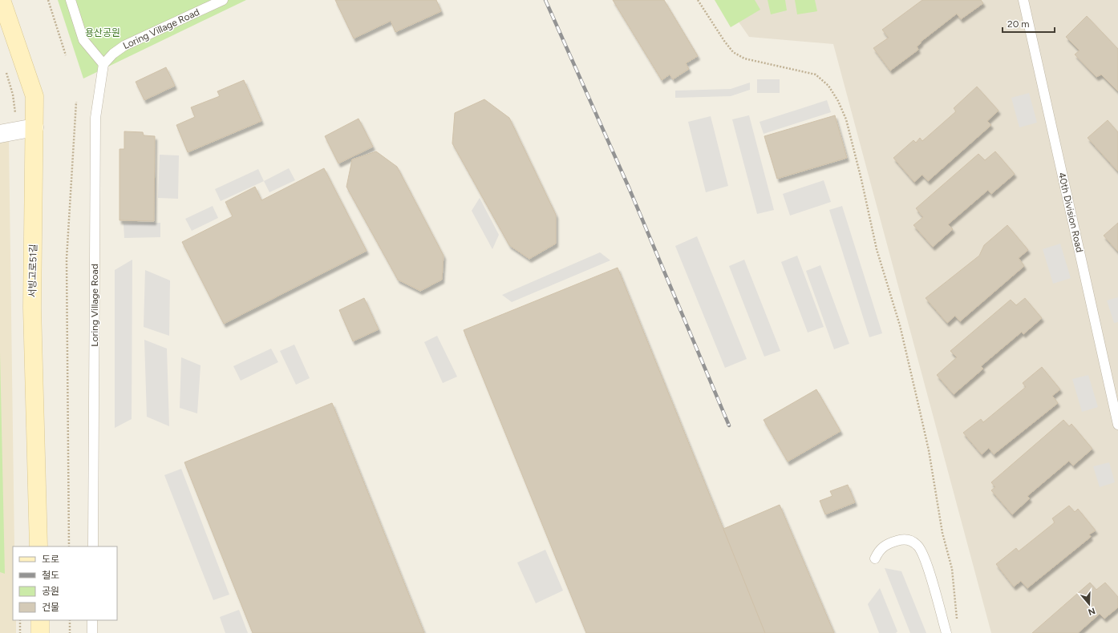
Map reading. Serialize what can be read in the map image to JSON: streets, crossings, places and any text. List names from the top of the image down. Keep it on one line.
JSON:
{"streets":{"main road":["서빙고로51길"],"lane":["Loring Village Road","40th Division Road"]},"parks":["용산공원"],"legend":["도로","철도","공원","건물"],"scale_bar":"20 m","north":"bottom"}
